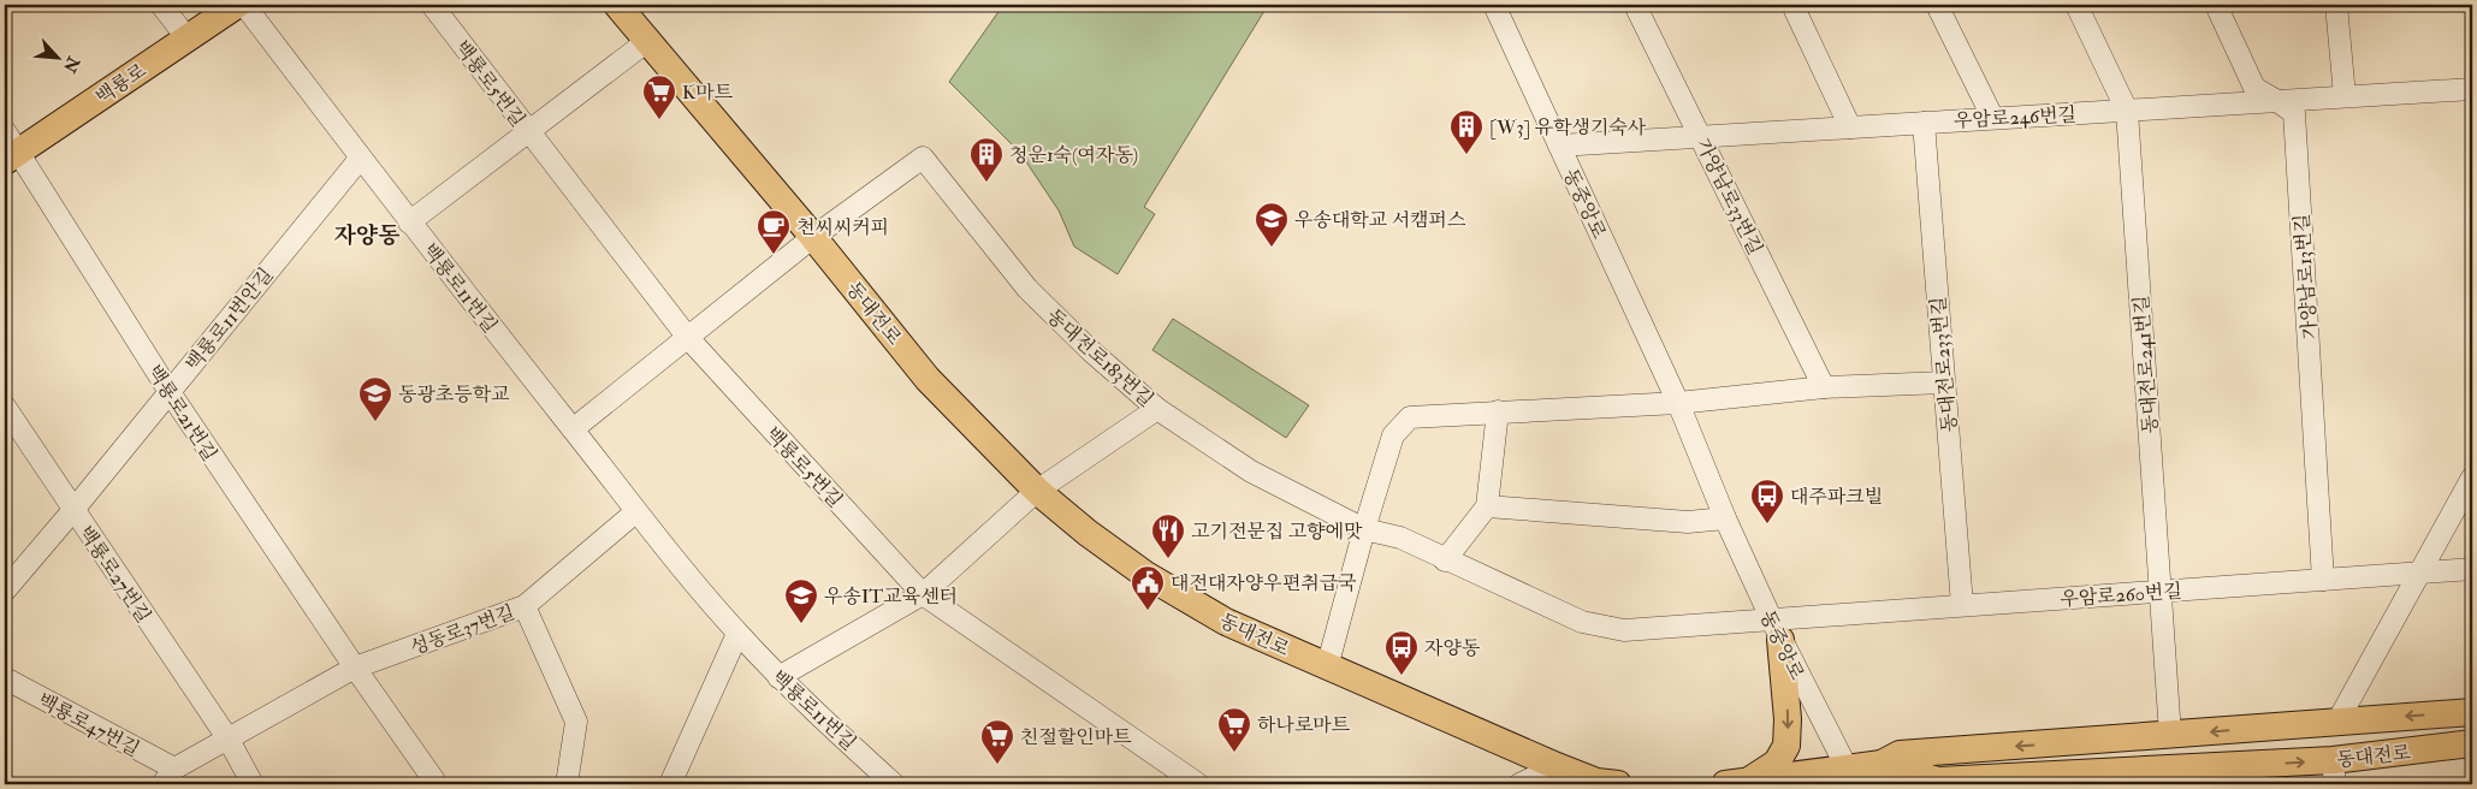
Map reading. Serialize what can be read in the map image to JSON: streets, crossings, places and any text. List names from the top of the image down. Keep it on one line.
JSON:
{"streets":{"main road":["백룡로","동대전로"],"street":["백룡로5번길","우암로246번길","가양남로33번길","동중앙로","가양남로13번길","백룡로11번길","백룡로11번안길","동대전로183번길","동대전로233번길","동대전로241번길","백룡로21번길","백룡로27번길","우암로260번길","성동로37번길","백룡로47번길"]},"crossings":[["백룡로","백룡로21번길"],["백룡로5번길","백룡로11번길"],["우암로246번길","가양남로33번길"],["우암로246번길","동중앙로"],["우암로246번길","가양남로13번길"],["우암로246번길","동대전로233번길"],["우암로246번길","동대전로241번길"],["동중앙로","동대전로"],["동중앙로","동대전로183번길"],["동중앙로","우암로260번길"],["가양남로13번길","우암로260번길"],["백룡로11번길","백룡로11번안길"],["동대전로","동대전로183번길"],["동대전로","동대전로241번길"],["동대전로","우암로260번길"],["백룡로11번안길","백룡로21번길"],["백룡로11번안길","백룡로27번길"],["동대전로183번길","우암로260번길"],["동대전로233번길","우암로260번길"],["동대전로241번길","우암로260번길"],["백룡로21번길","성동로37번길"]],"districts":["자양동"],"places":{"supermarket":["K마트","하나로마트","친절할인마트"],"building":["[W3] 유학생기숙사","청운1숙(여자동)"],"school or university":["우송대학교 서캠퍼스","동광초등학교","우송IT교육센터"],"cafe":["천씨씨커피"],"bus stop":["대주파크빌","자양동"],"restaurant":["고기전문집 고향에맛"],"public building":["대전대자양우편취급국"]},"north":"bottom right"}
